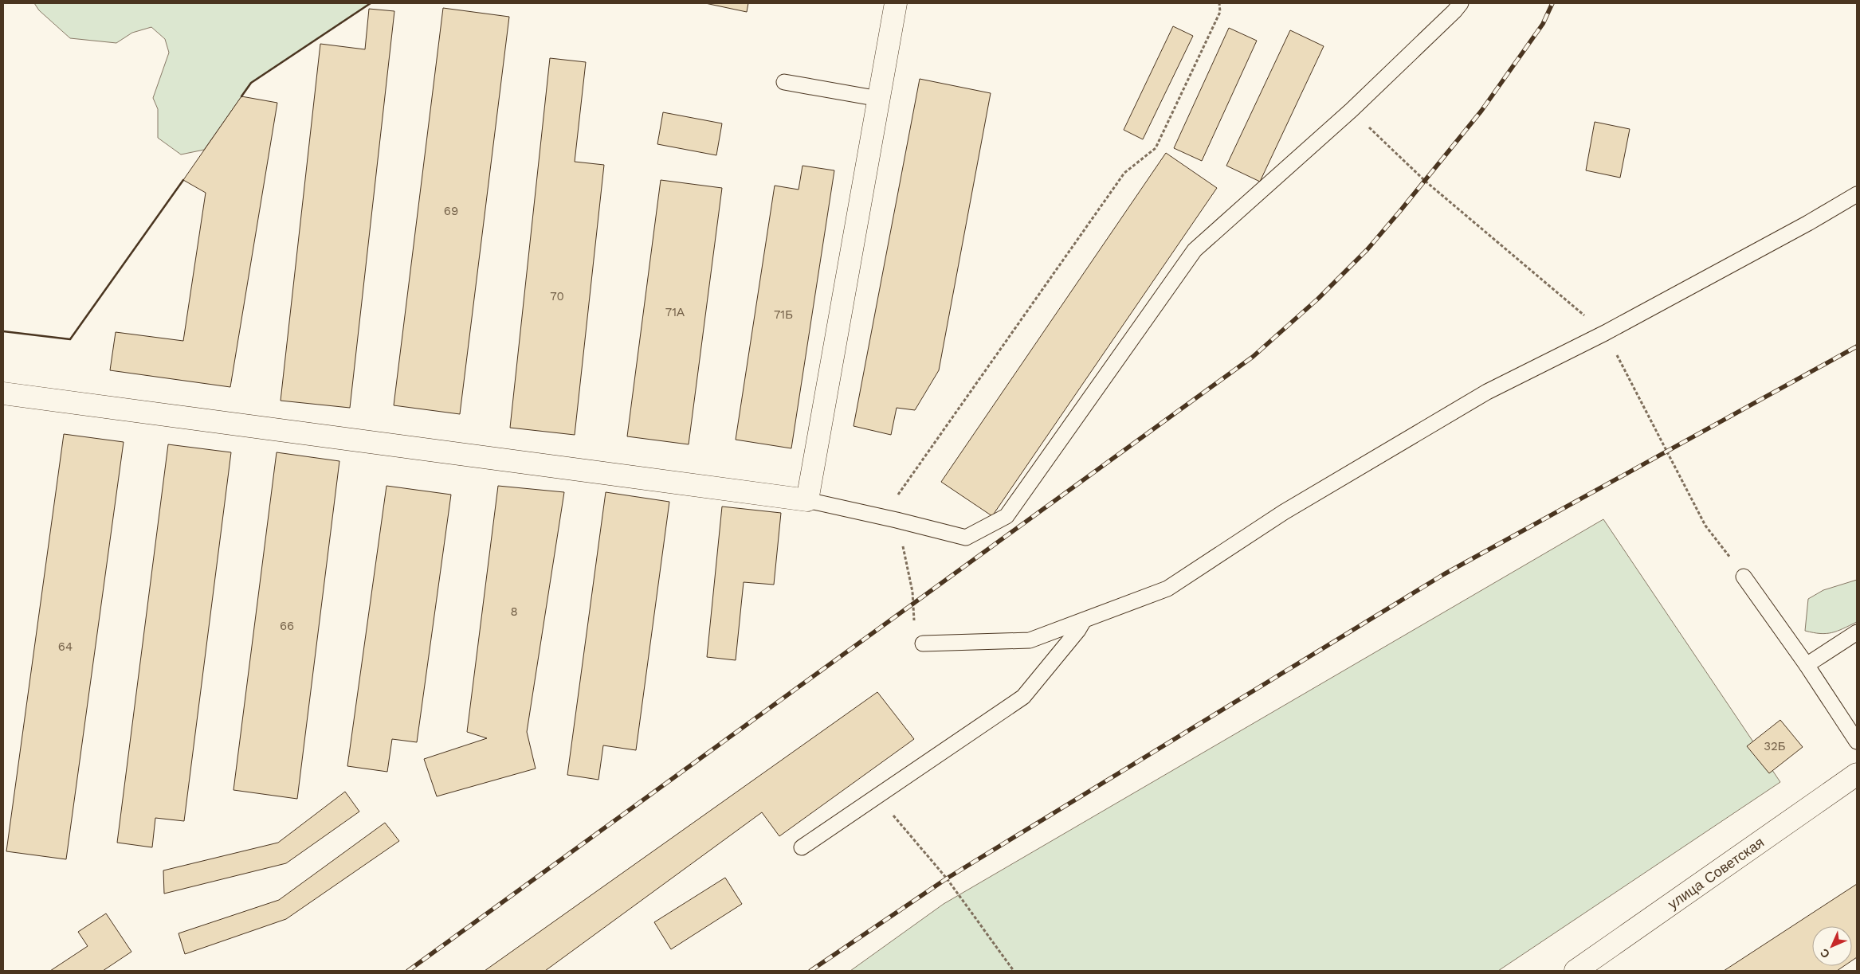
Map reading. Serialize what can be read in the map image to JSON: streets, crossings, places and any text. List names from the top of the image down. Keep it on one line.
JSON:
{"streets":{"street":["улица Советская"]},"house_numbers":["69","70","71А","71Б","8","66","64","32Б"],"north":"bottom left"}
